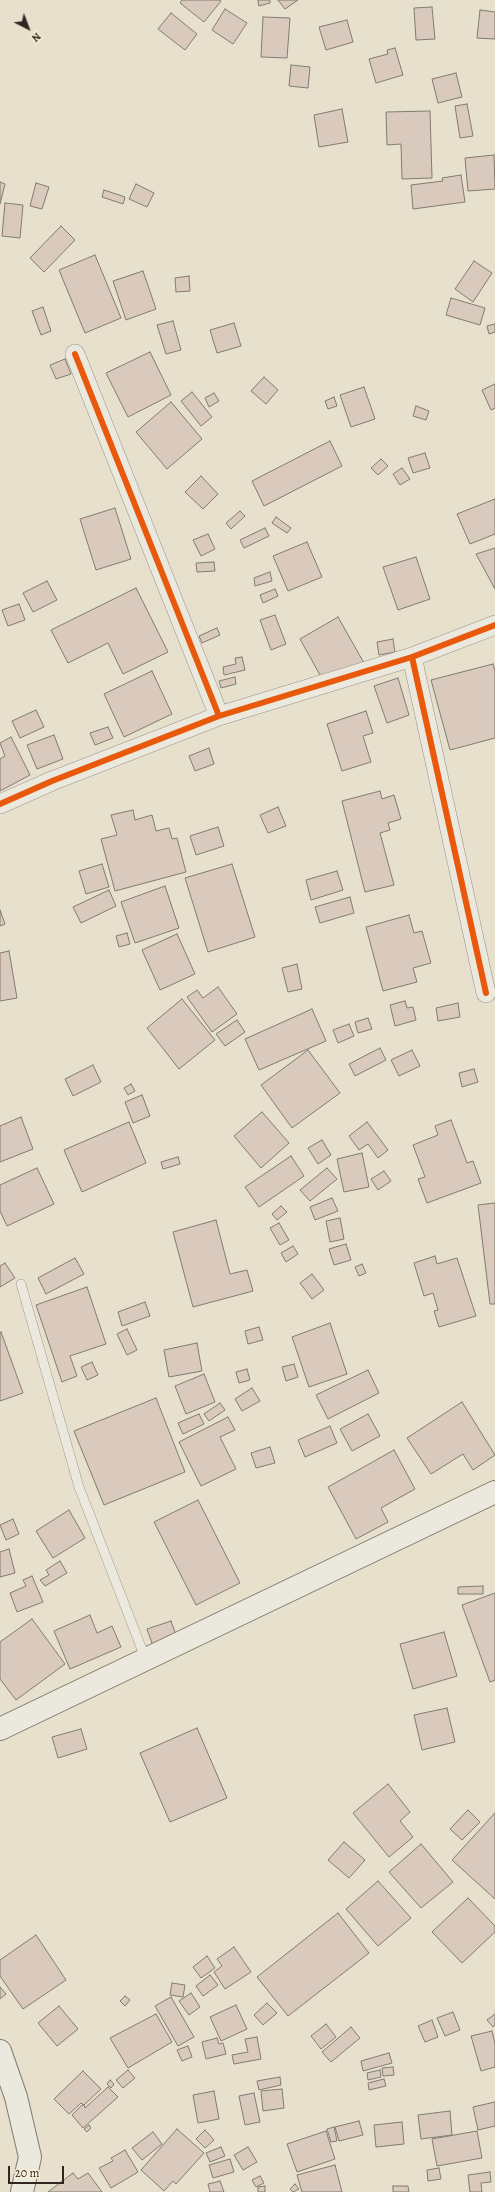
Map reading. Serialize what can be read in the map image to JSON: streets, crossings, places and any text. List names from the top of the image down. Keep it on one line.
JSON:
{"scale_bar":"20 m","north":"bottom right"}
